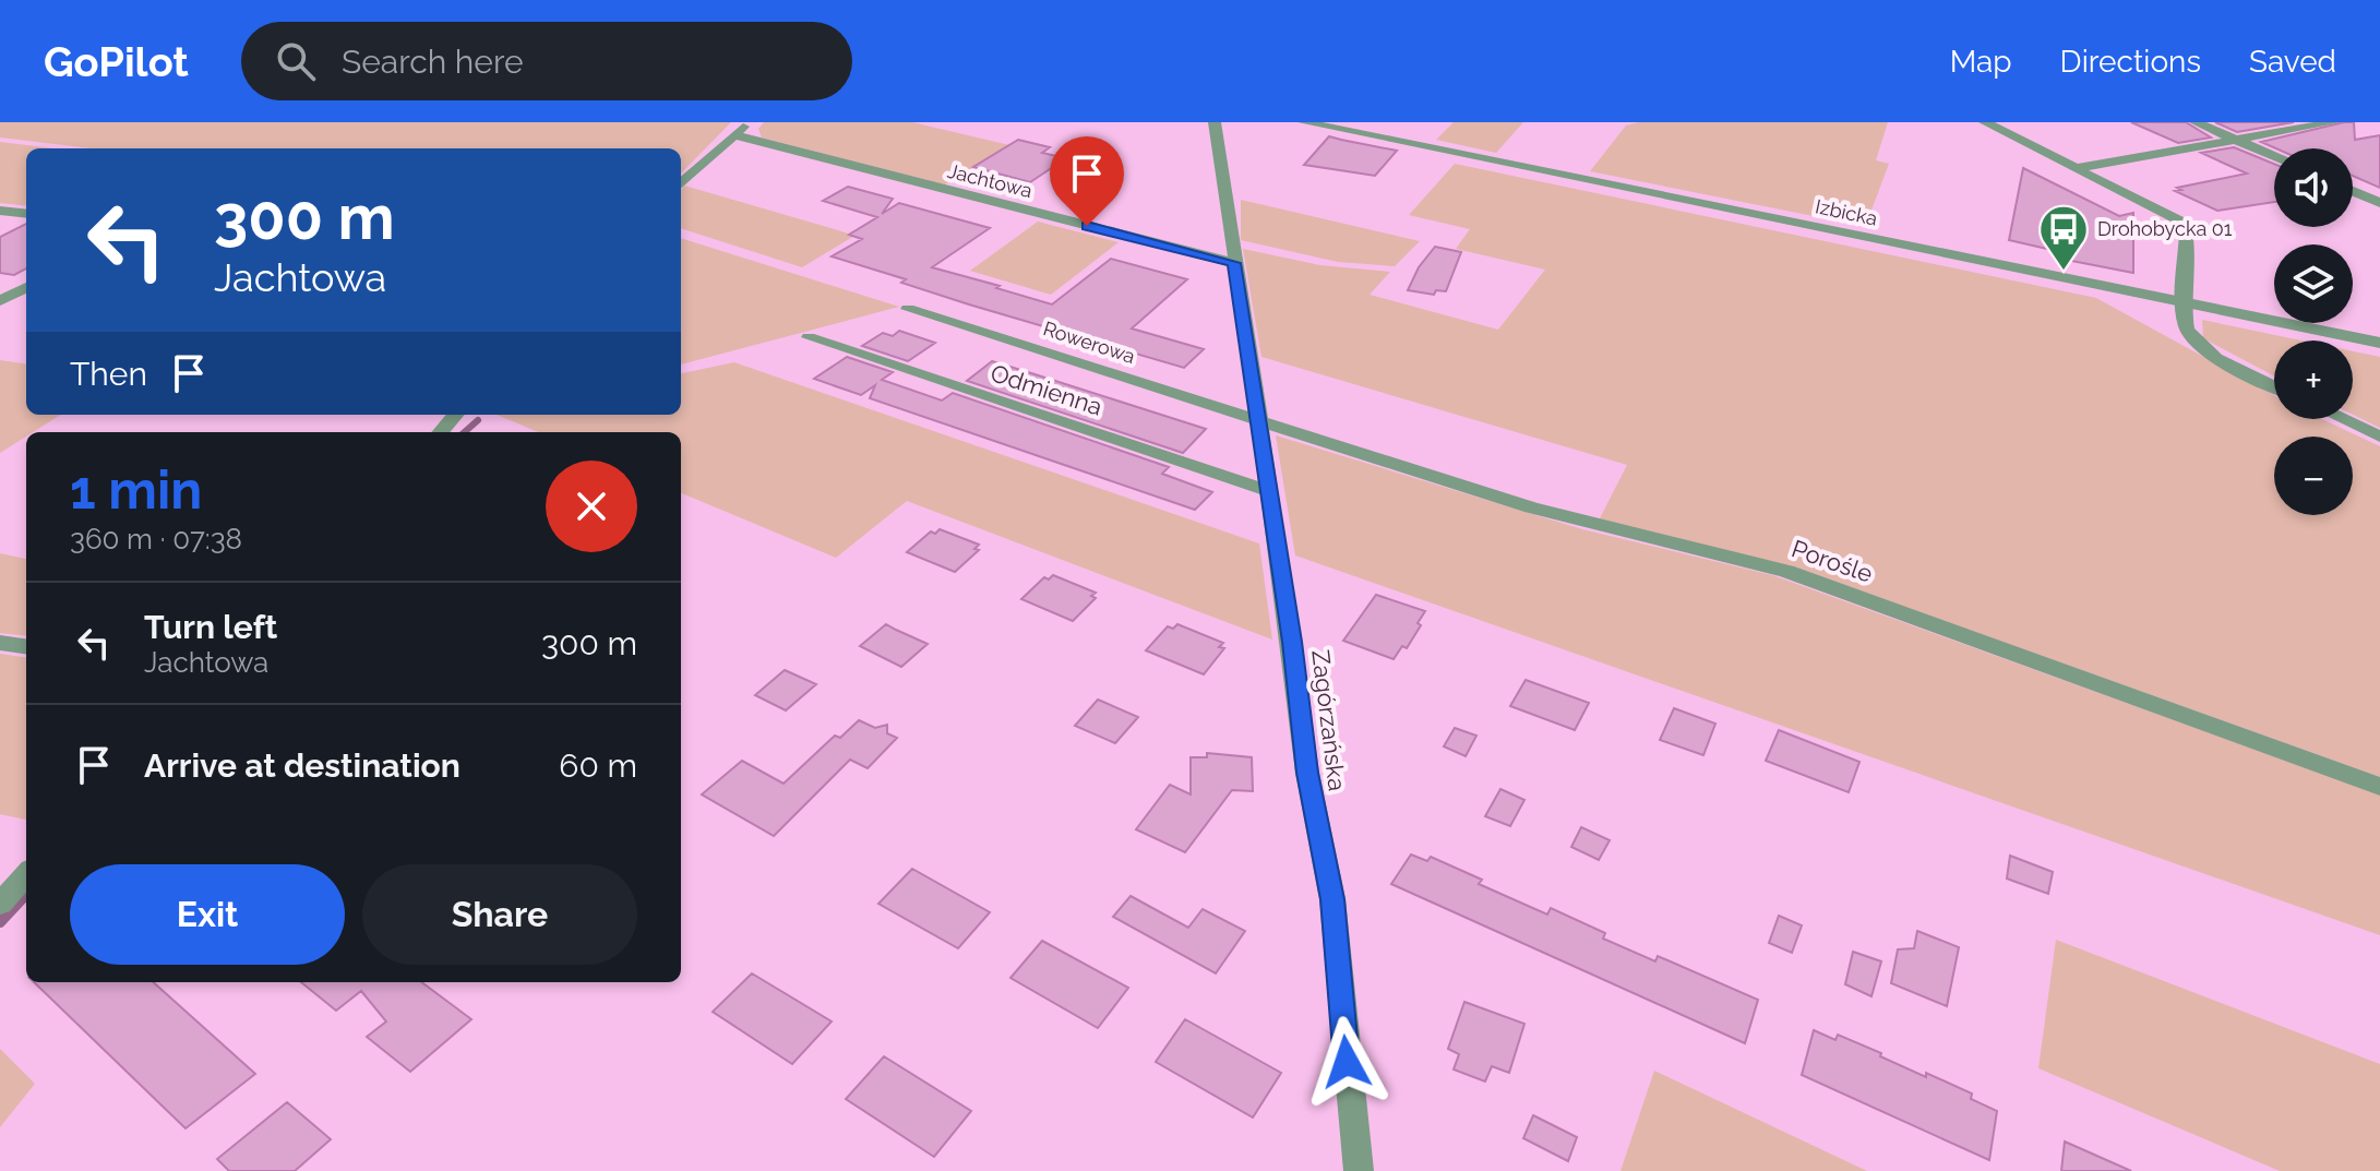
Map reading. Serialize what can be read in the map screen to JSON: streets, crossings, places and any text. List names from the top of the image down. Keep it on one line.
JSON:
{"streets":{"street":["Jachtowa","Izbicka","Rowerowa","Odmienna","Porośle","Zagórzańska"]},"crossings":[["Jachtowa","Zagórzańska"],["Rowerowa","Porośle"],["Rowerowa","Zagórzańska"],["Odmienna","Zagórzańska"],["Porośle","Zagórzańska"]],"places":{"bus stop":["Drohobycka 01"]},"page":{"header":"GoPilot","search":"Search here","nav":["Map","Directions","Saved"],"map_buttons":["+","−"],"turn":["300 m","Jachtowa"],"then":"Then","heading":["1 min","360 m · 07:38"],"list":[{"name":"Turn left","note":"Jachtowa","value":"300 m"},{"name":"Arrive at destination","value":"60 m"}],"buttons":["Exit","Share"]}}
